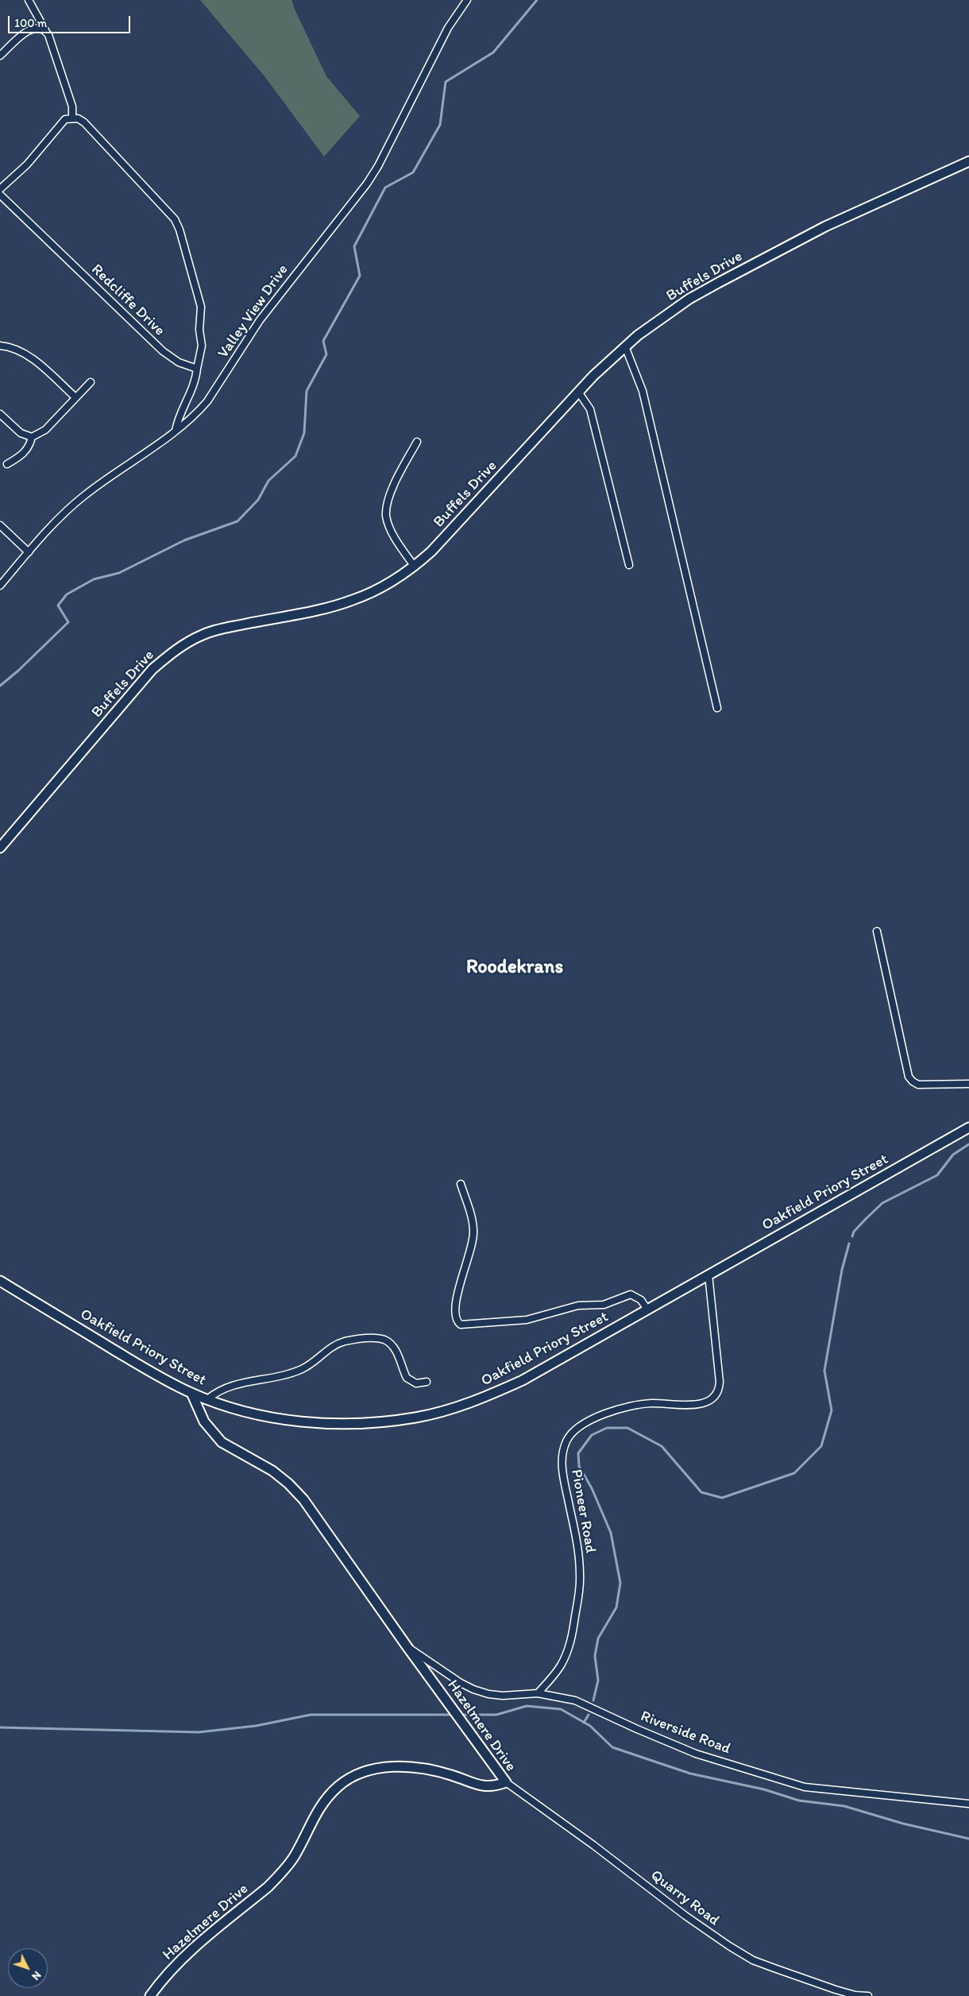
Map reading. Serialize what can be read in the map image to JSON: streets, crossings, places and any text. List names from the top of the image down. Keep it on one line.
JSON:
{"streets":{"street":["Buffels Drive","Redcliffe Drive","Valley View Drive","Oakfield Priory Street","Pioneer Road","Hazelmere Drive","Riverside Road","Quarry Road"]},"crossings":[["Oakfield Priory Street","Pioneer Road"],["Oakfield Priory Street","Hazelmere Drive"],["Pioneer Road","Riverside Road"],["Hazelmere Drive","Riverside Road"],["Hazelmere Drive","Quarry Road"]],"districts":["Roodekrans"],"scale_bar":"100 m","north":"bottom right"}
